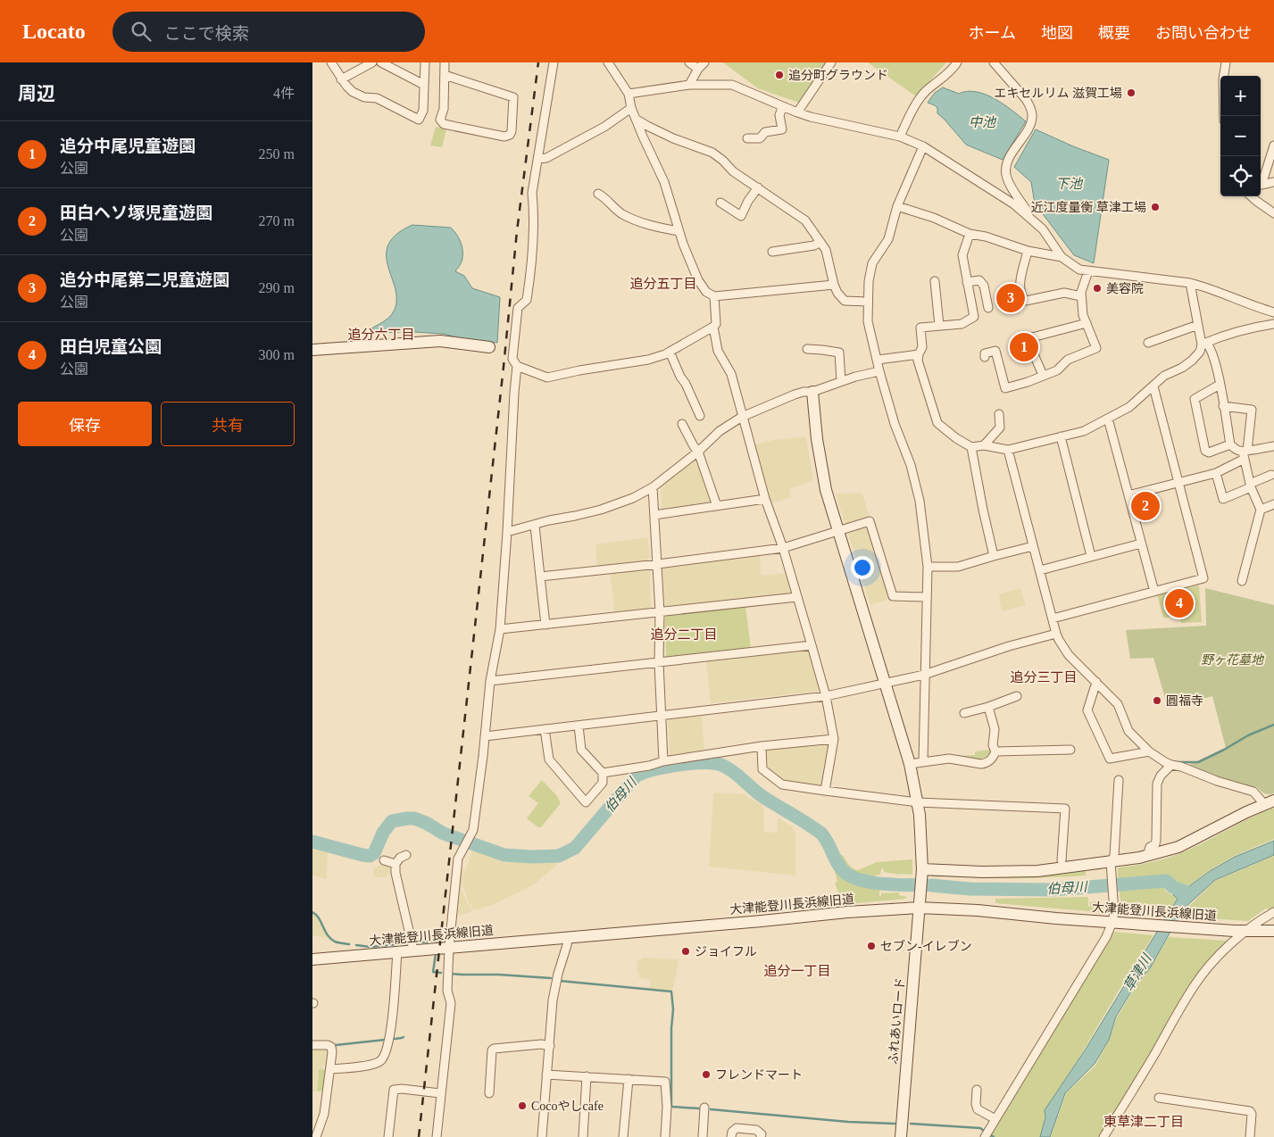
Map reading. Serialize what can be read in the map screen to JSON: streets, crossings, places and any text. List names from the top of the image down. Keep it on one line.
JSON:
{"streets":{"street":["大津能登川長浜線旧道","ふれあいロード"]},"crossings":[["大津能登川長浜線旧道","ふれあいロード"]],"districts":["追分五丁目","追分六丁目","追分二丁目","追分三丁目","追分一丁目","東草津二丁目"],"water":["中池","下池","伯母川","草津川"],"parks":["野ヶ花墓地"],"places":["追分町グラウンド","エキセルリム 滋賀工場","近江度量衡 草津工場","美容院","圓福寺","セブン-イレブン","ジョイフル","フレンドマート","Cocoやしcafe"],"page":{"header":"Locato","search":"ここで検索","nav":["ホーム","地図","概要","お問い合わせ"],"heading":["周辺","4件"],"map_buttons":["+","−"],"list":[{"mark":"1","name":"追分中尾児童遊園","note":"公園","value":"250 m"},{"mark":"2","name":"田白ヘソ塚児童遊園","note":"公園","value":"270 m"},{"mark":"3","name":"追分中尾第二児童遊園","note":"公園","value":"290 m"},{"mark":"4","name":"田白児童公園","note":"公園","value":"300 m"}],"pins":["3","1","2","4"],"buttons":["保存","共有"]}}
